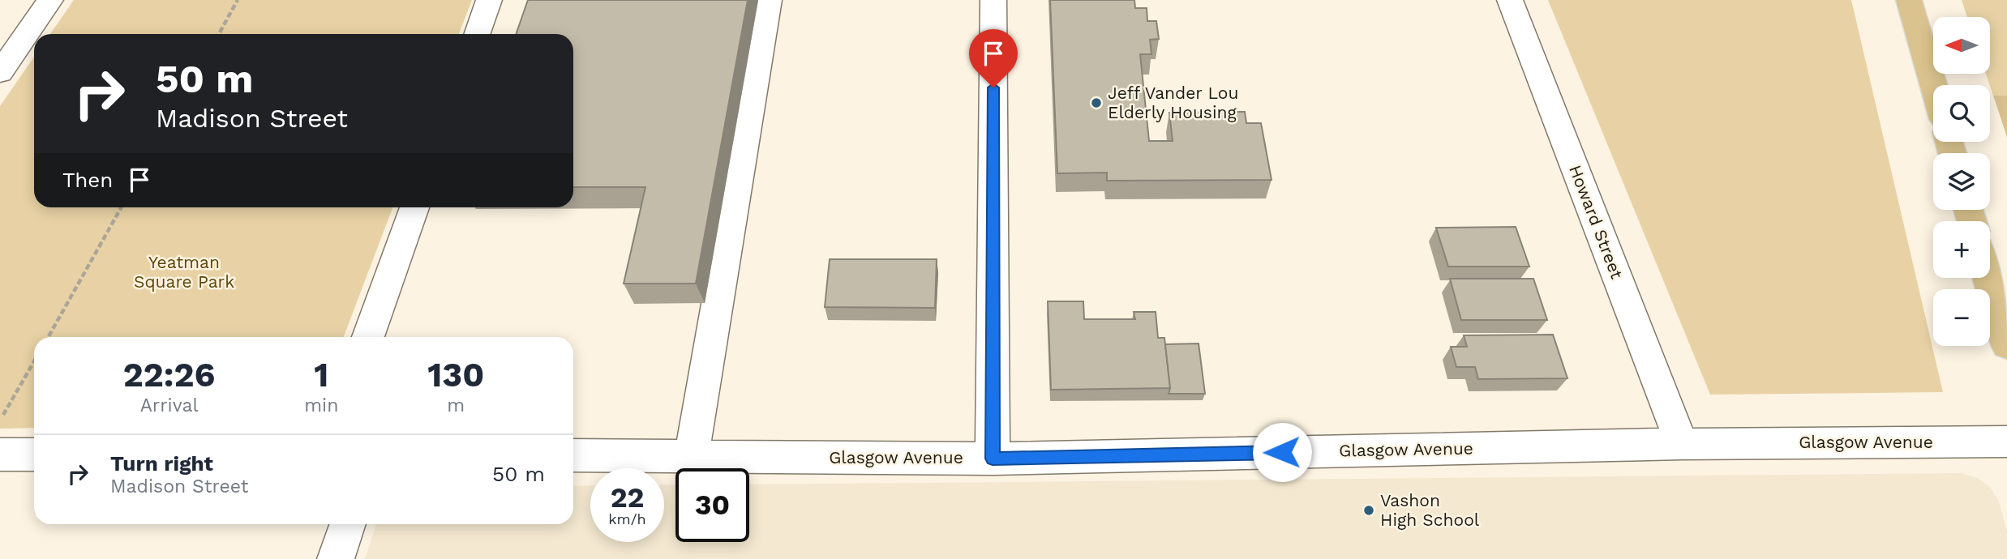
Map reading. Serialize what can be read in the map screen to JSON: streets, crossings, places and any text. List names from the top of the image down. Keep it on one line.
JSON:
{"streets":{"street":["Howard Street","Glasgow Avenue"]},"crossings":[["Howard Street","Glasgow Avenue"]],"parks":["Yeatman Square Park"],"places":["Jeff Vander Lou Elderly Housing","Vashon High School"],"north":"left","page":{"map_buttons":["+","−"],"turn":["50 m","Madison Street"],"then":"Then","eta":["22:26","Arrival","1","min","130","m"],"list":[{"name":"Turn right","note":"Madison Street","value":"50 m"}],"speed":"22 km/h","limit":"30"}}
